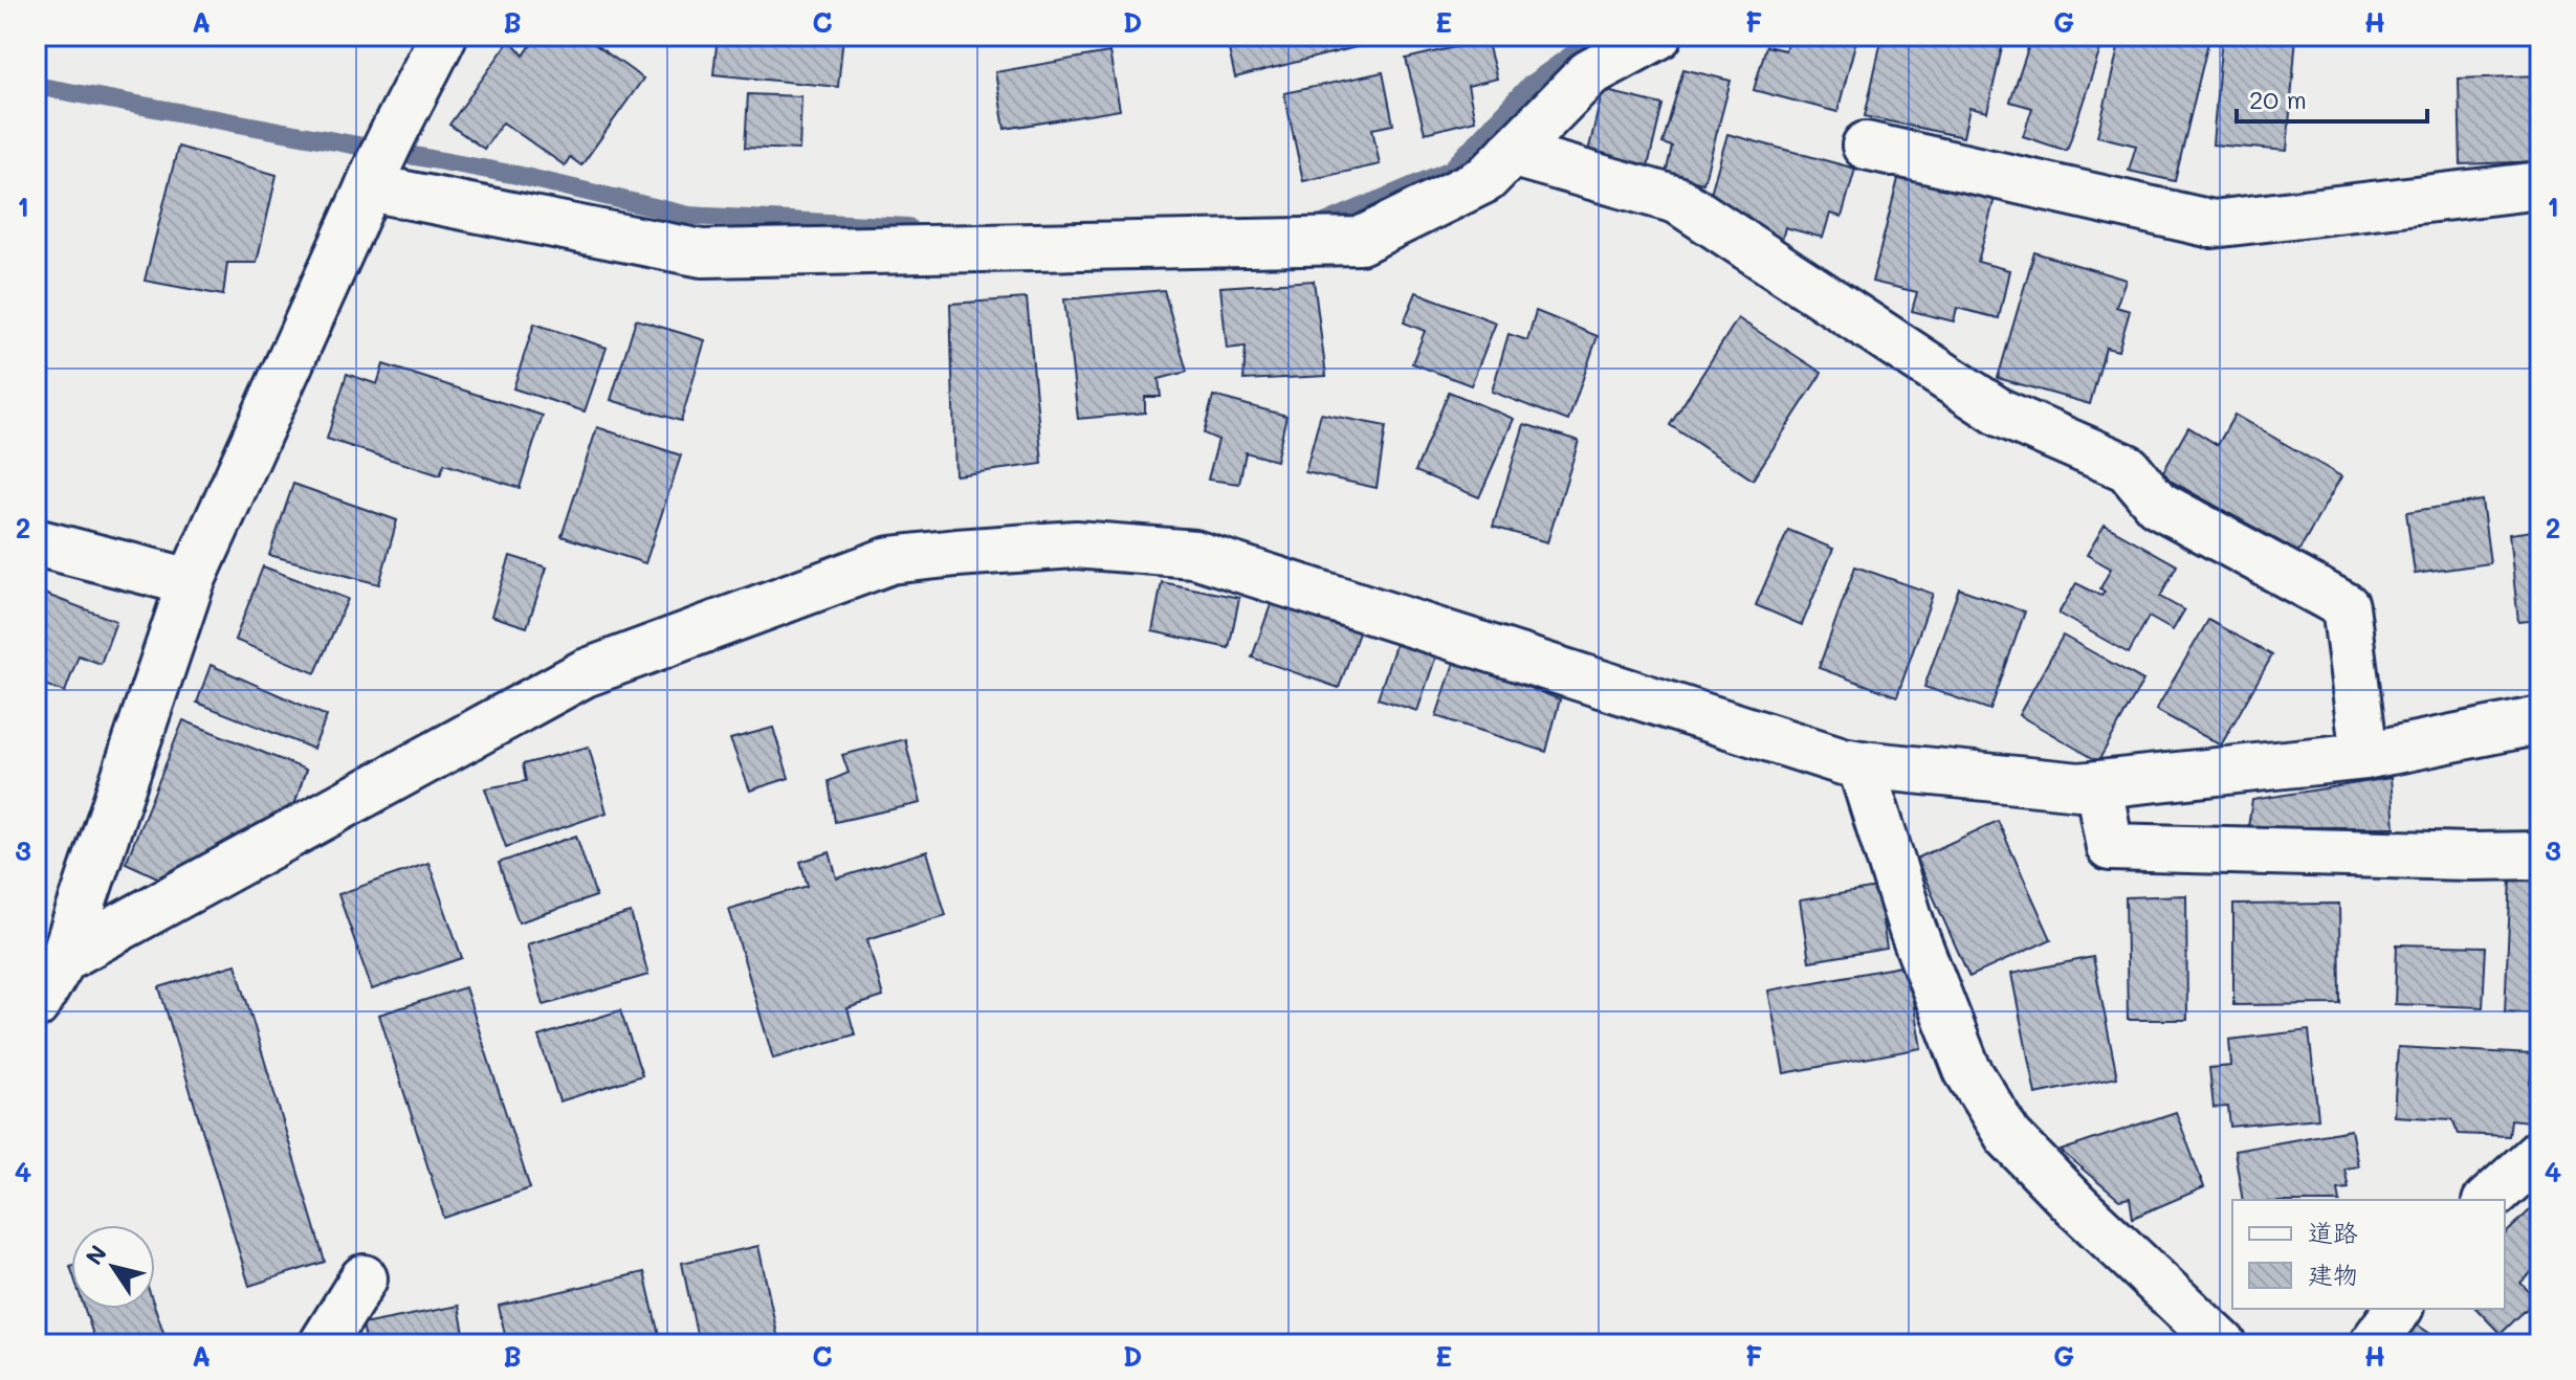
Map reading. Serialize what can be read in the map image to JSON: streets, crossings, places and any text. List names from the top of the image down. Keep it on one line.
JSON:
{"legend":["道路","建物"],"scale_bar":"20 m","north":"top left","grid":{"columns":["A","B","C","D","E","F","G","H"],"rows":["1","2","3","4"]}}
